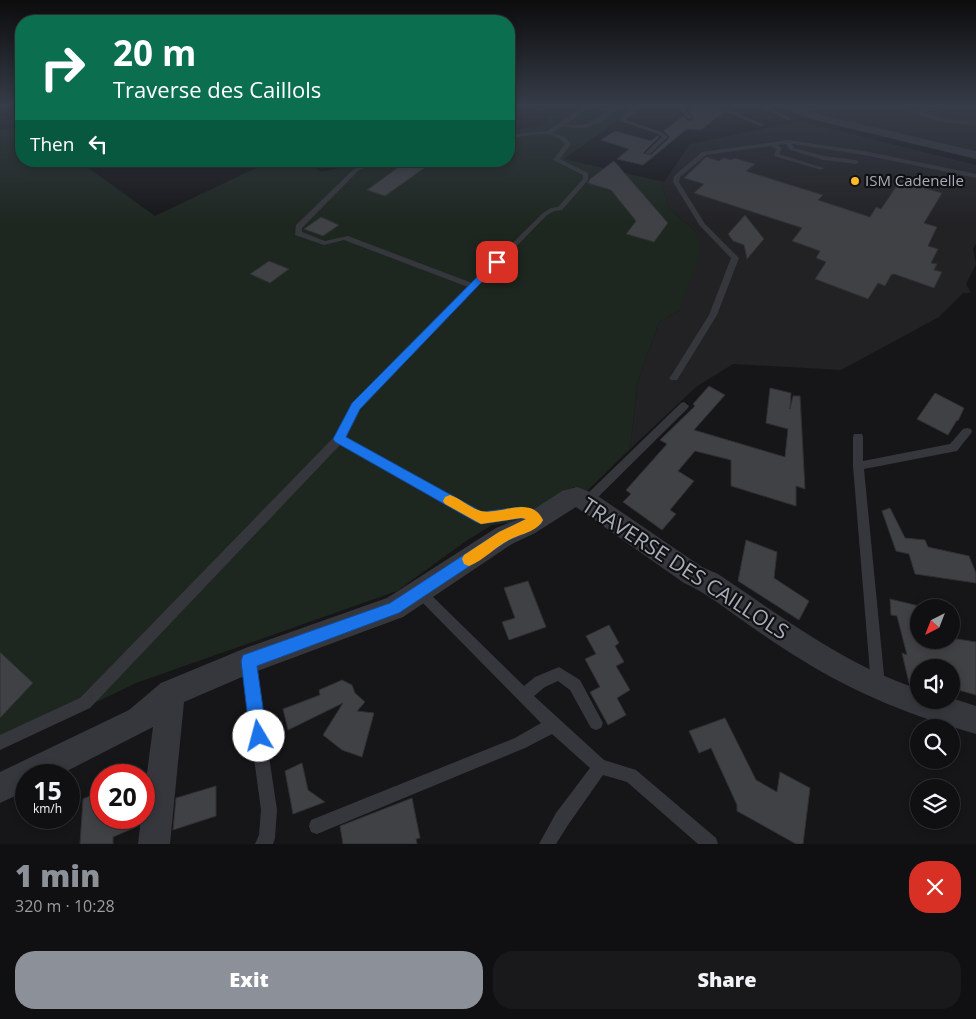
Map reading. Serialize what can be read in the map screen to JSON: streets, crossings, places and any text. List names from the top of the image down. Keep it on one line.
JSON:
{"streets":{"street":["TRAVERSE DES CAILLOLS"]},"places":["ISM Cadenelle"],"north":"bottom left","page":{"turn":["20 m","Traverse des Caillols"],"then":"Then","speed":"15 km/h","limit":"20","heading":["1 min","320 m · 10:28"],"buttons":["Exit","Share"]}}
